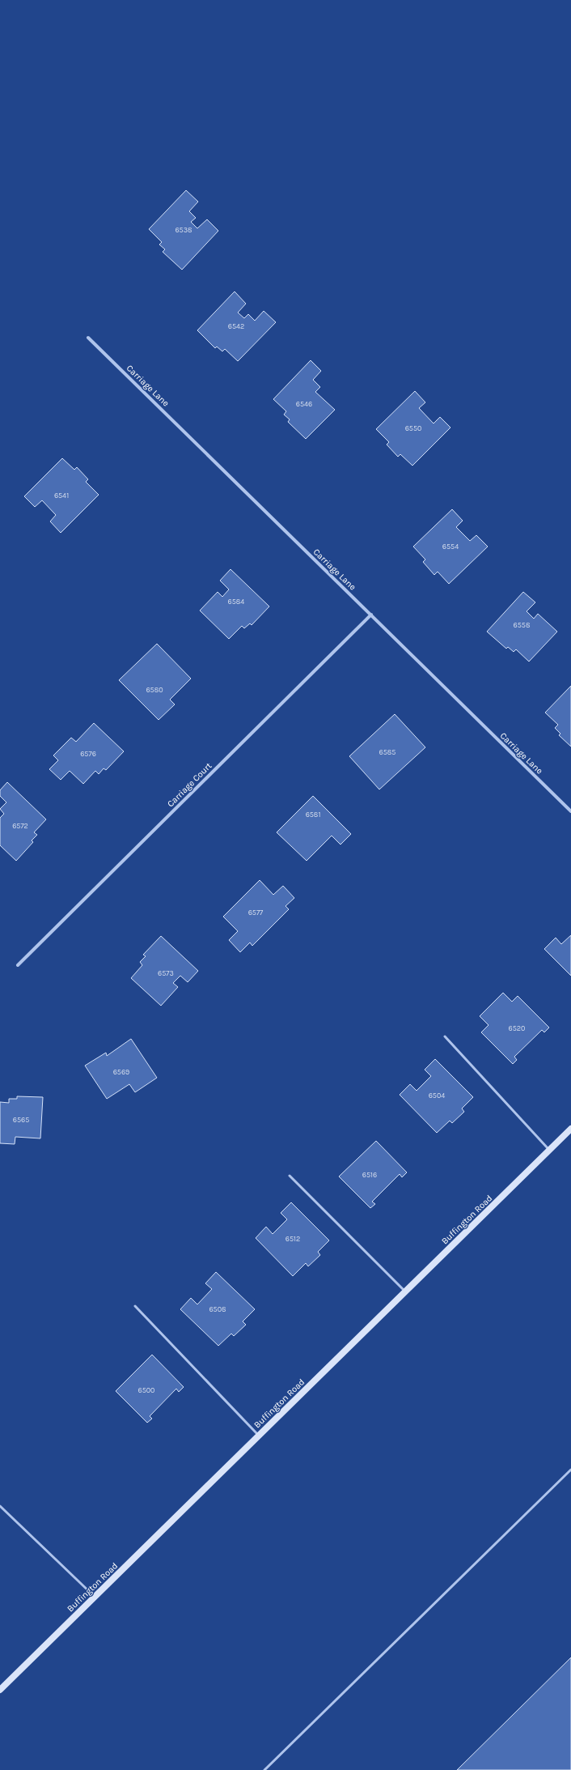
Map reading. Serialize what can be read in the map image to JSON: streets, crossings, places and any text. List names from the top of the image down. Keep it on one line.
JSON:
{"streets":{"street":["Carriage Lane","Carriage Court","Buffington Road"]},"crossings":[["Carriage Lane","Carriage Court"]],"house_numbers":["6538","6542","6546","6550","6541","6554","6584","6558","6580","6585","6576","6581","6572","6577","6573","6520","6569","6504","6565","6516","6512","6508","6500"]}
